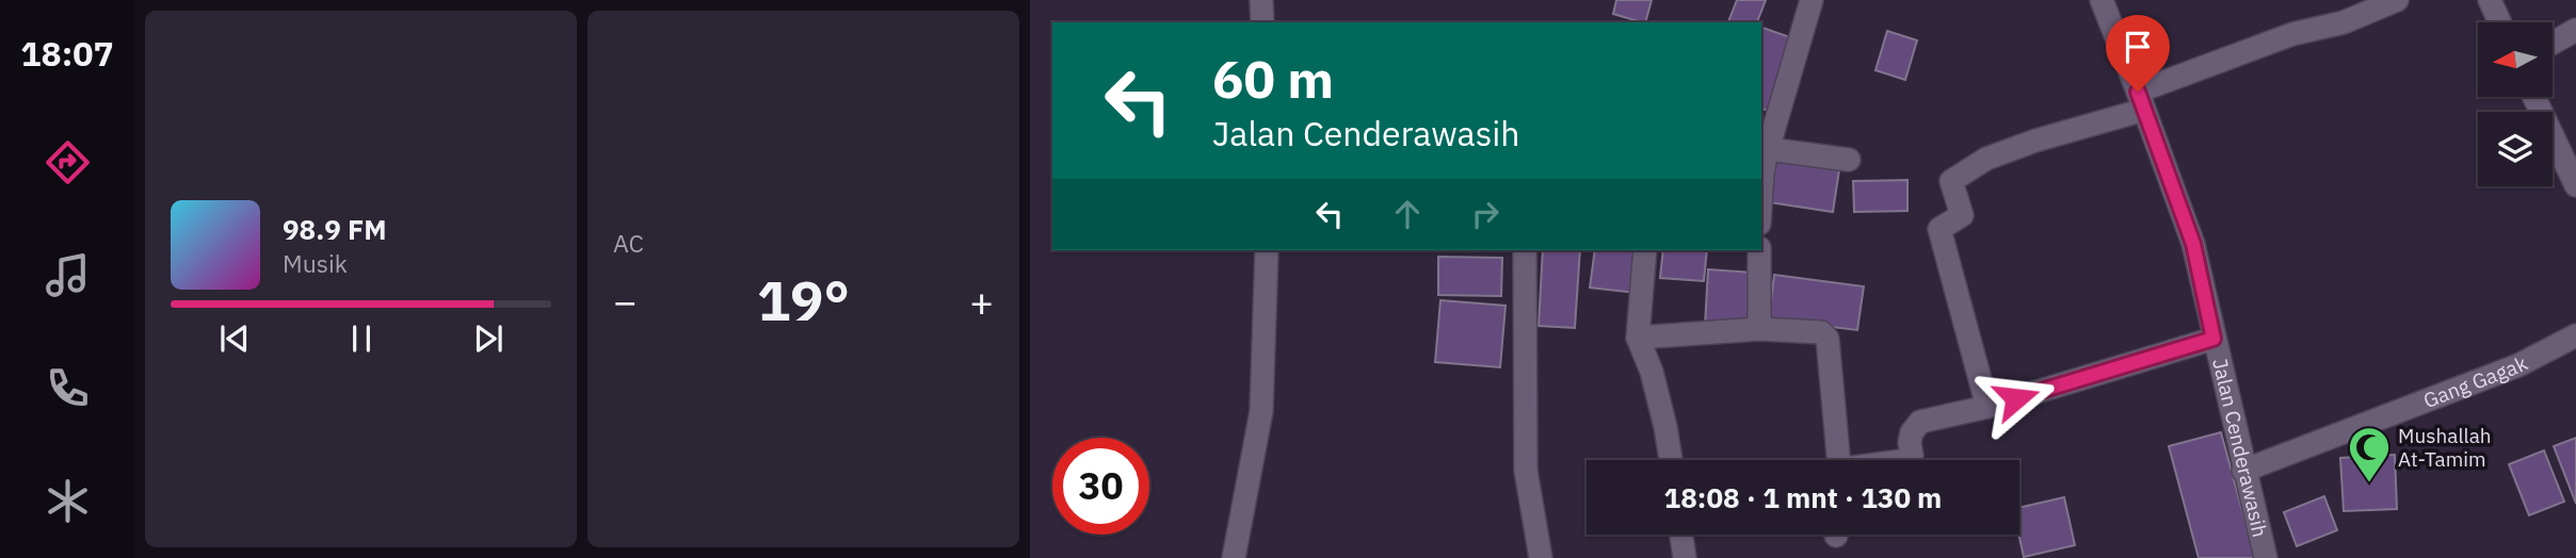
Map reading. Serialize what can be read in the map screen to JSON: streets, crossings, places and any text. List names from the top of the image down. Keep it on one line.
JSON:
{"streets":{"street":["Gang Gagak","Jalan Cenderawasih"]},"crossings":[["Gang Gagak","Jalan Cenderawasih"]],"places":{"mosque":["Mushallah At-Tamim"]},"north":"left","page":{"tabs":"18:07","tile":"AC","turn":["60 m","Jalan Cenderawasih"],"song":["98.9 FM","Musik"],"heat":["−","19°","+"],"limit":"30","trip":"18:08 · 1 mnt · 130 m"}}
